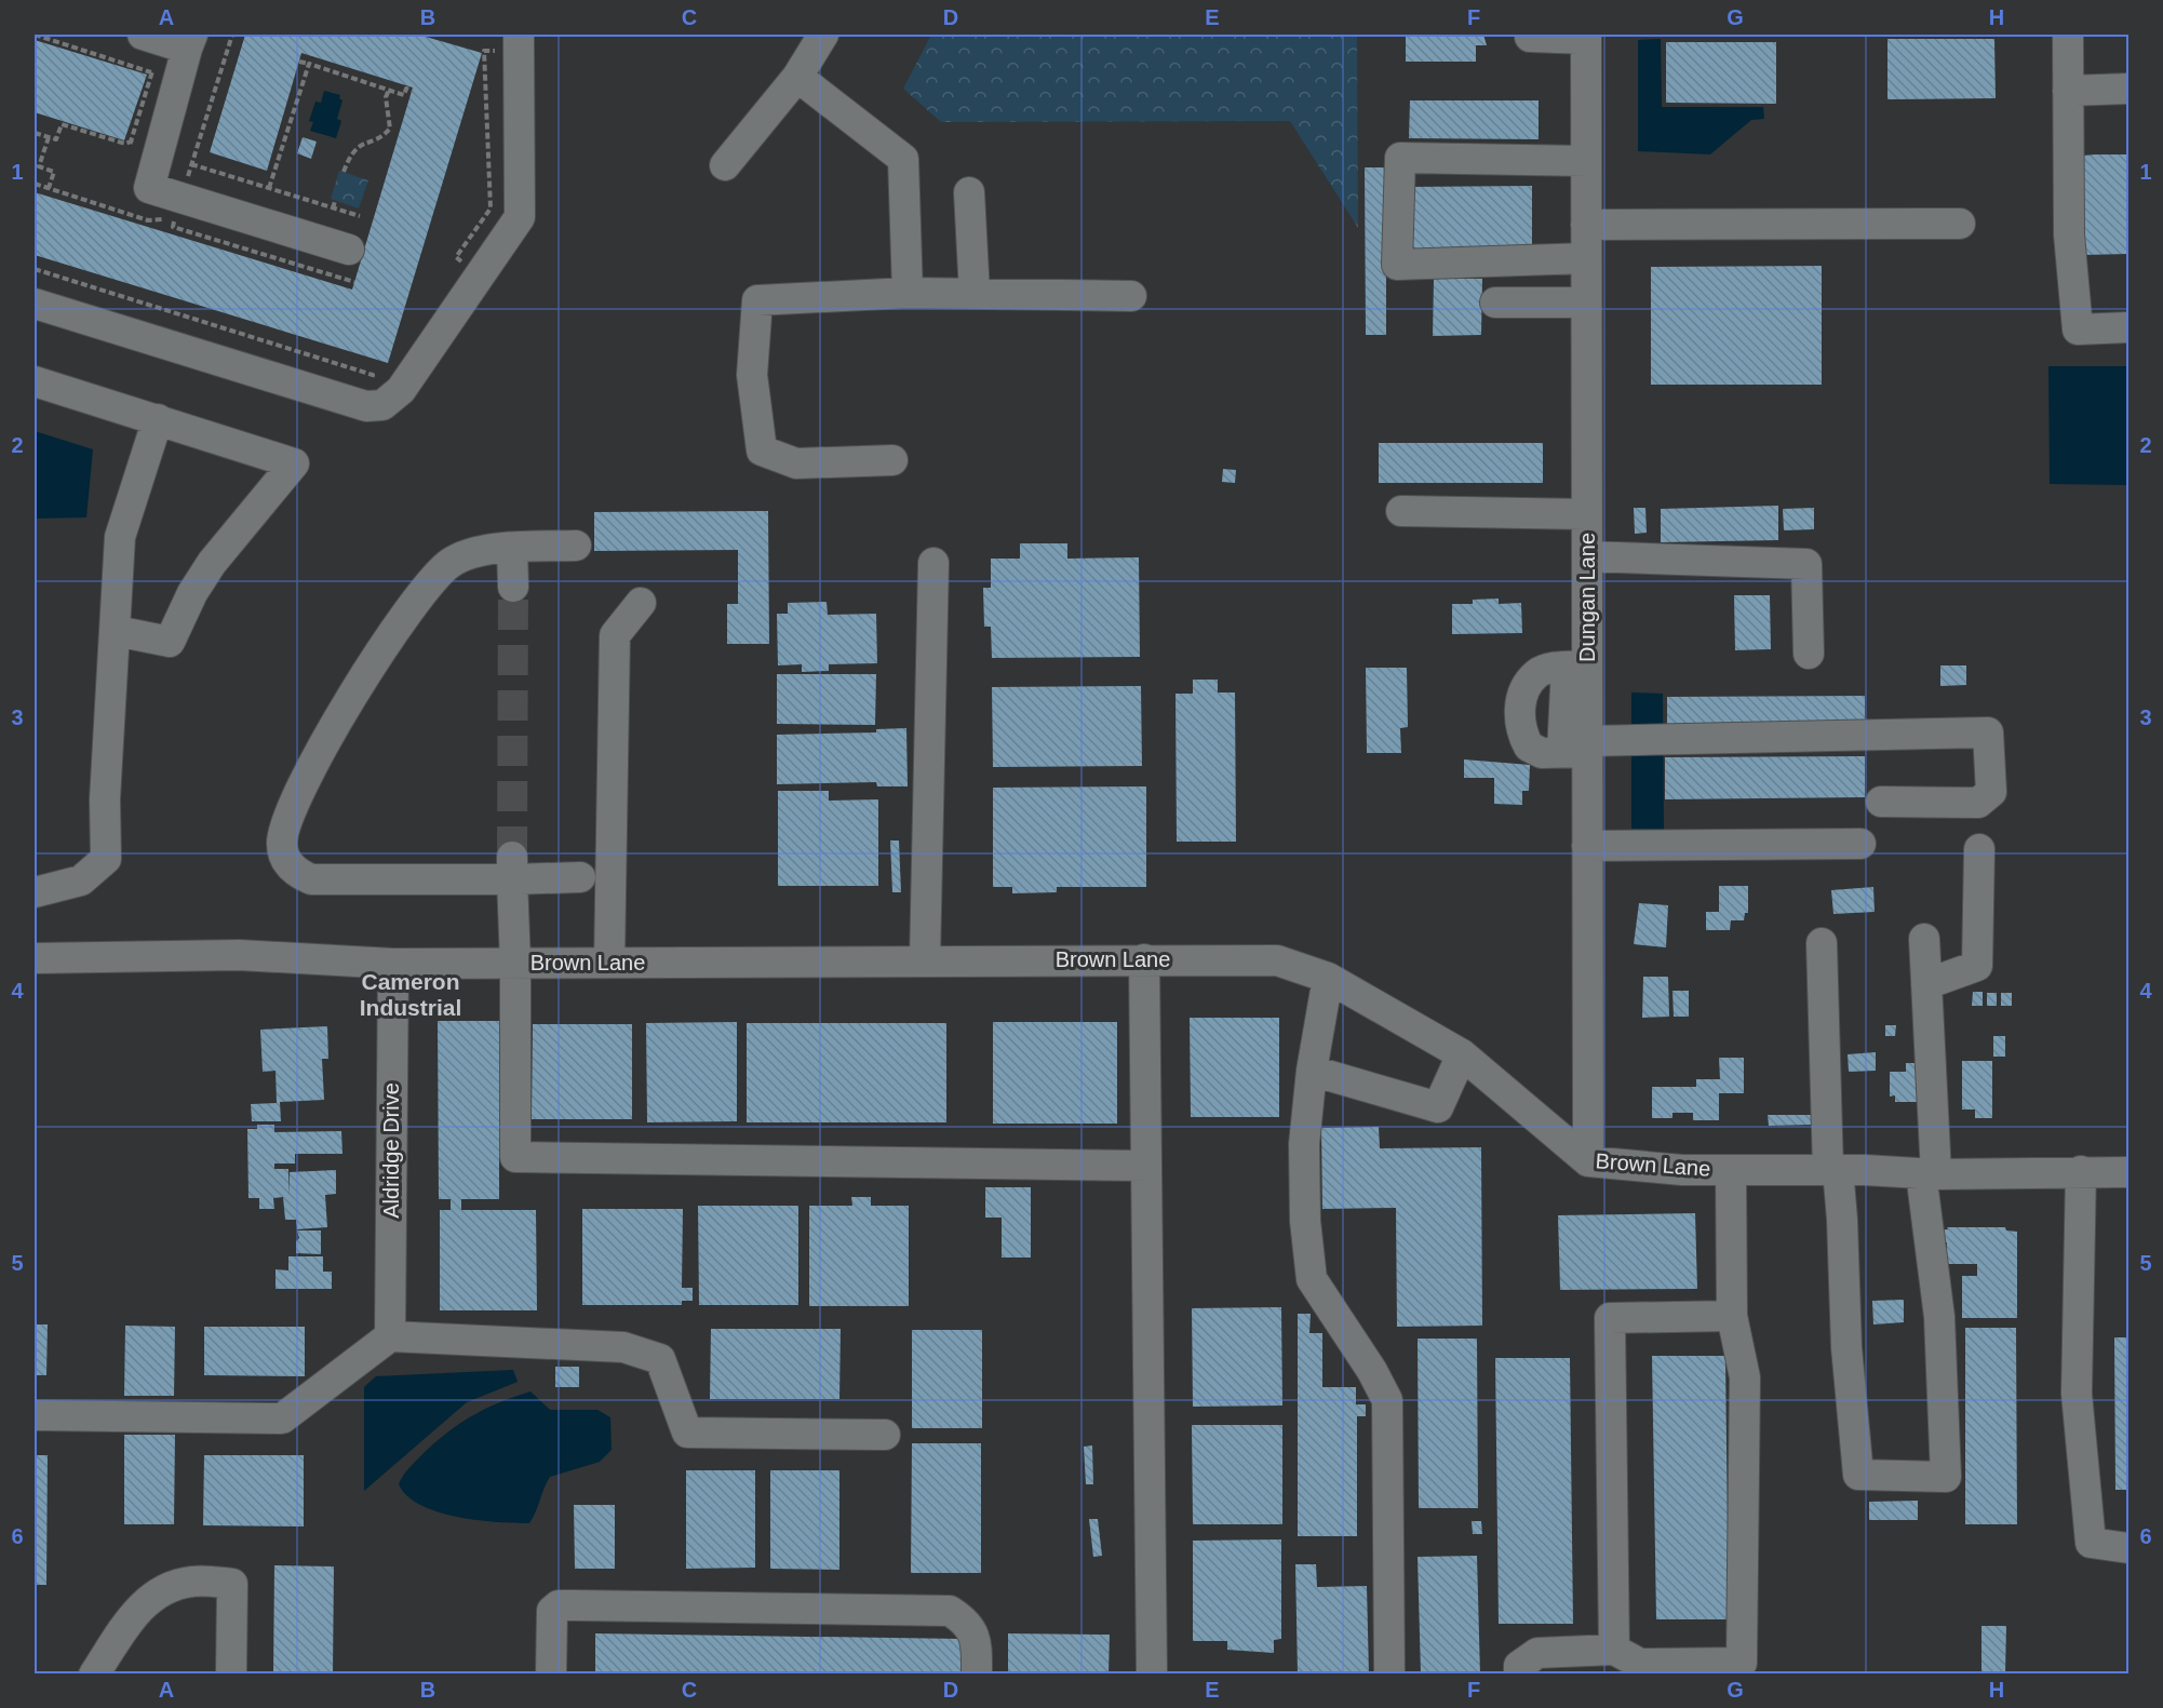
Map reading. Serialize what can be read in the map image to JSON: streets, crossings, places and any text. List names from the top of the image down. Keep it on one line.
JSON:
{"streets":{"street":["Dungan Lane","Brown Lane","Aldridge Drive"]},"crossings":[["Dungan Lane","Brown Lane"],["Brown Lane","Aldridge Drive"]],"districts":["Cameron Industrial"],"grid":{"columns":["A","B","C","D","E","F","G","H"],"rows":["1","2","3","4","5","6"]}}
